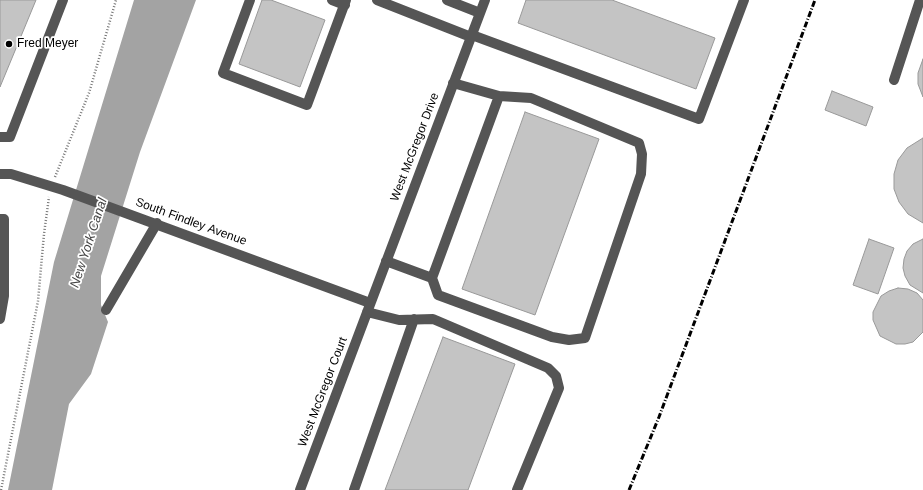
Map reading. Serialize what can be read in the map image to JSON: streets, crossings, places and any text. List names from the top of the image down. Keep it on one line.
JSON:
{"streets":{"street":["West McGregor Drive","South Findley Avenue","West McGregor Court"]},"crossings":[["West McGregor Drive","South Findley Avenue"],["West McGregor Drive","West McGregor Court"],["South Findley Avenue","West McGregor Court"]],"water":["New York Canal"],"places":["Fred Meyer"]}
